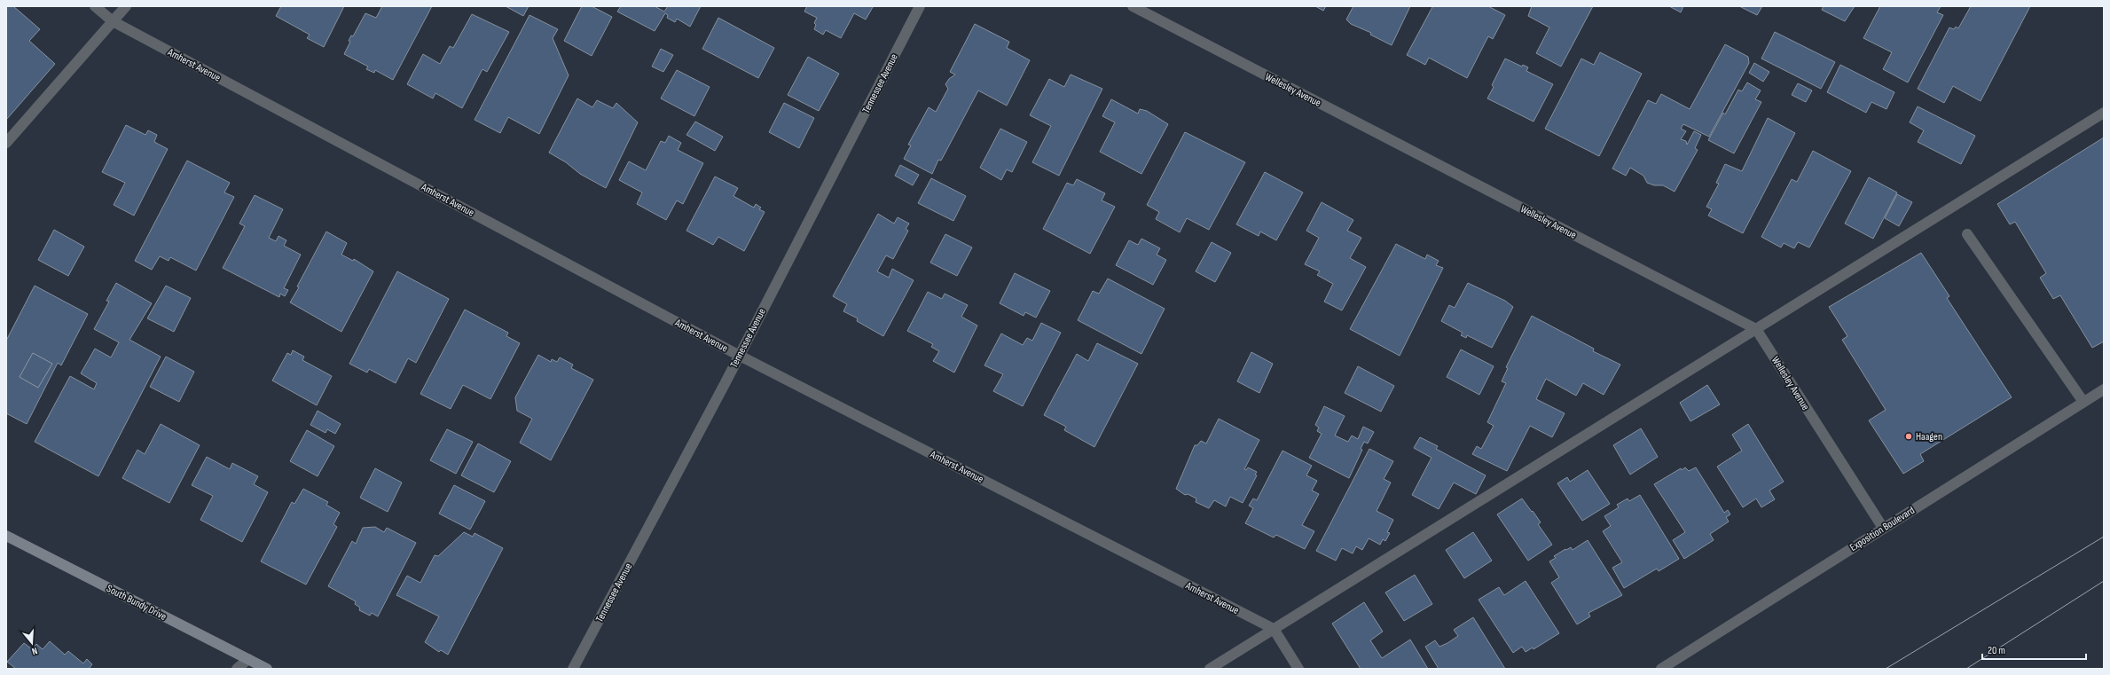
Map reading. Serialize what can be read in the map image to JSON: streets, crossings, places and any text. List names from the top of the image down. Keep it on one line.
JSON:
{"streets":{"main road":["South Bundy Drive"],"street":["Amherst Avenue","Tennessee Avenue","Wellesley Avenue","Exposition Boulevard"]},"crossings":[["Amherst Avenue","Tennessee Avenue"],["Wellesley Avenue","Exposition Boulevard"]],"places":["Haagen"],"scale_bar":"20 m","north":"bottom"}
